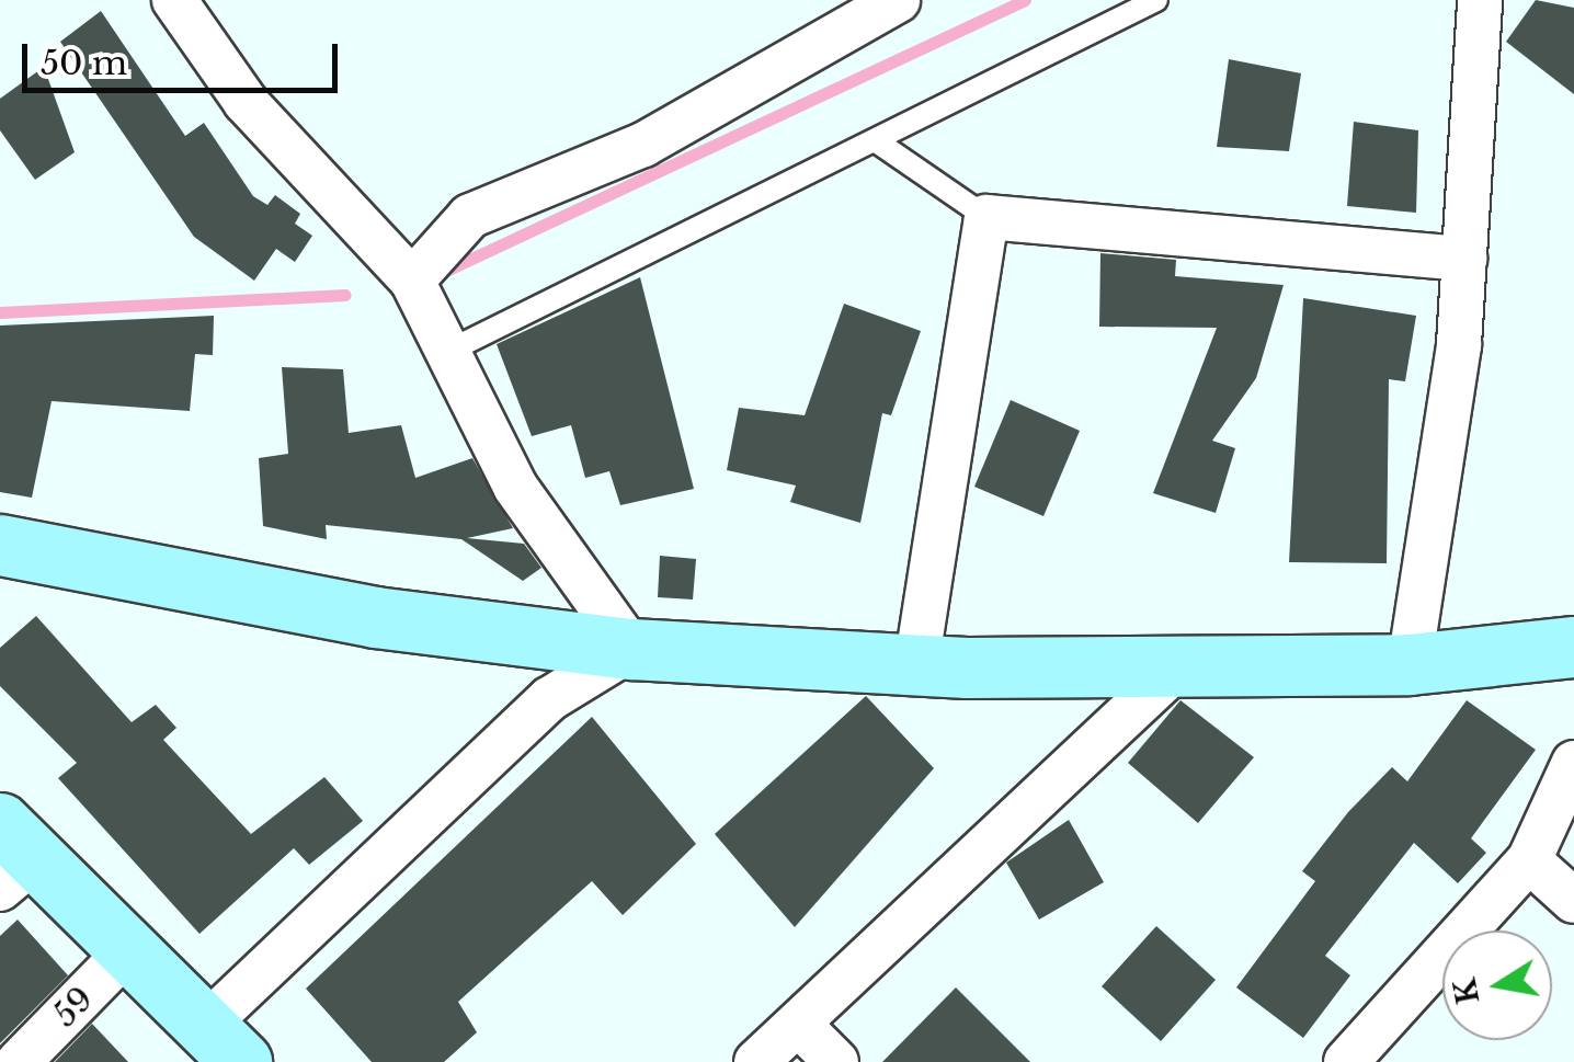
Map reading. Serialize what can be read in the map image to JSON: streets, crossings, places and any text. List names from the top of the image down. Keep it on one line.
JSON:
{"streets":{"street":["59"]},"scale_bar":"50 m","north":"left"}
